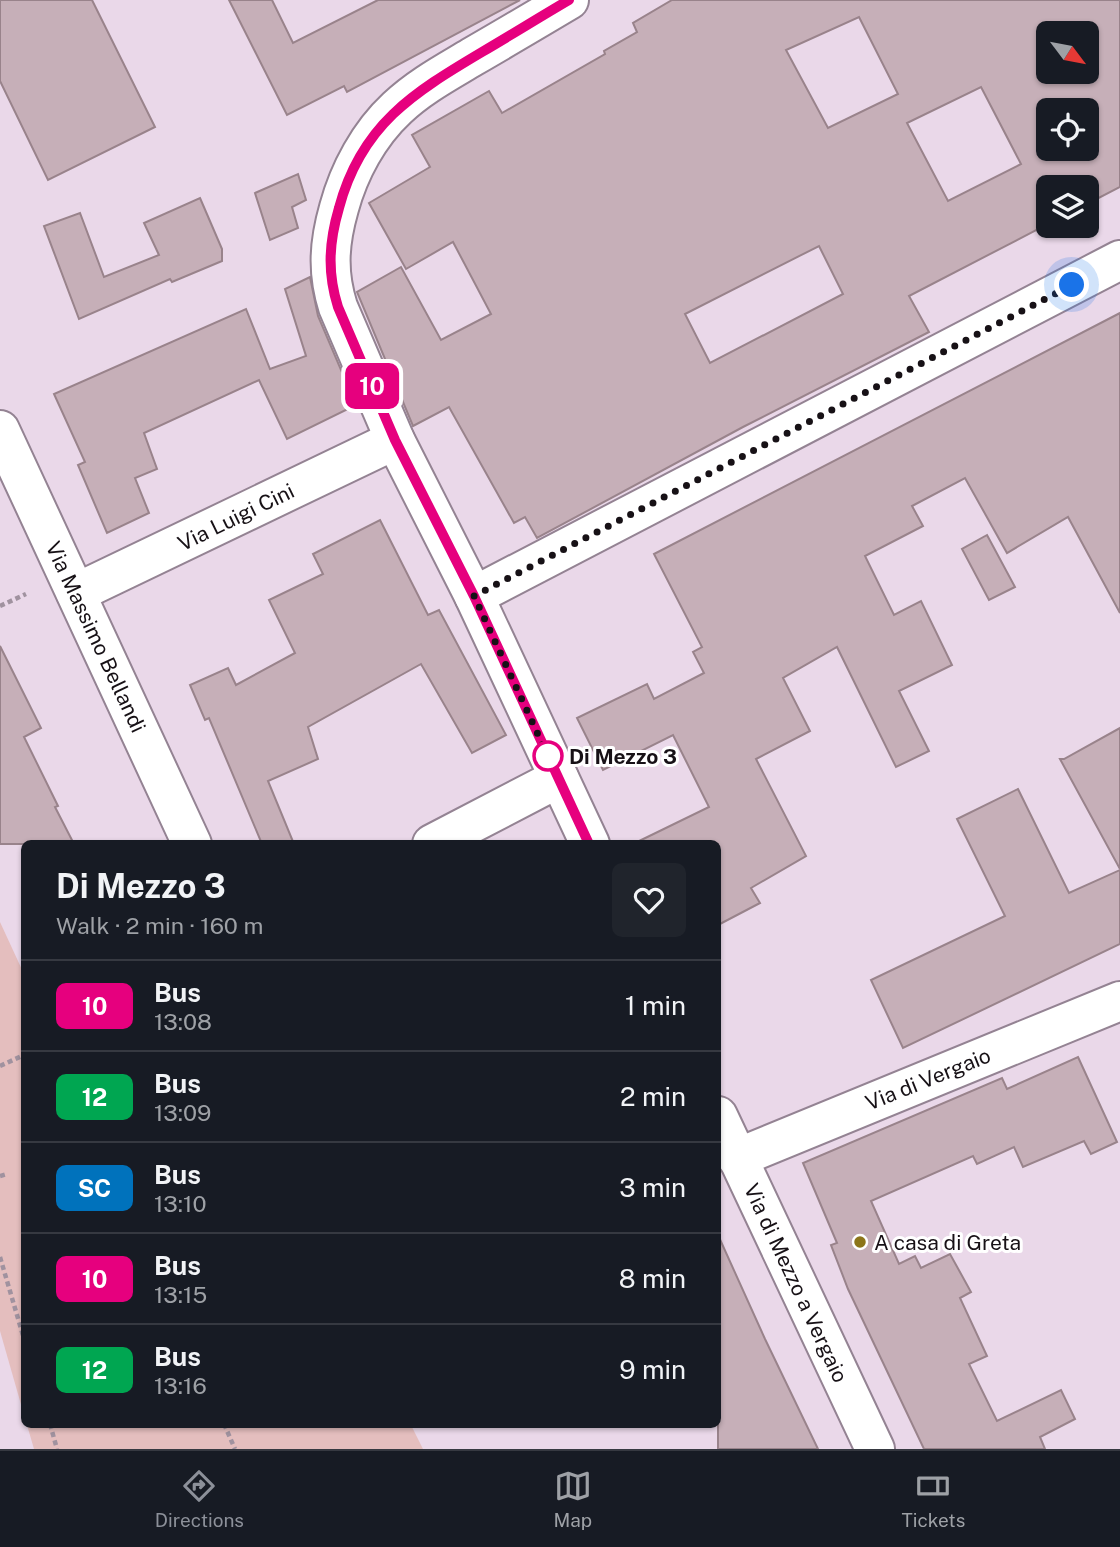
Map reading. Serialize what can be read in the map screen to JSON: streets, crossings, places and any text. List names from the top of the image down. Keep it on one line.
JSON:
{"streets":{"street":["Via Luigi Cini","Via Massimo Bellandi","Via di Vergaio","Via di Mezzo a Vergaio"]},"crossings":[["Via Luigi Cini","Via Massimo Bellandi"],["Via di Vergaio","Via di Mezzo a Vergaio"]],"places":["Di Mezzo 3","A casa di Greta"],"lines":["bus line 10"],"north":"bottom right","page":{"on_map":"10","heading":["Di Mezzo 3","Walk · 2 min · 160 m"],"list":[{"mark":"10","name":"Bus","note":"13:08","value":"1 min"},{"mark":"12","name":"Bus","note":"13:09","value":"2 min"},{"mark":"SC","name":"Bus","note":"13:10","value":"3 min"},{"mark":"10","name":"Bus","note":"13:15","value":"8 min"},{"mark":"12","name":"Bus","note":"13:16","value":"9 min"}],"tabs":["Directions","Map","Tickets"]}}
